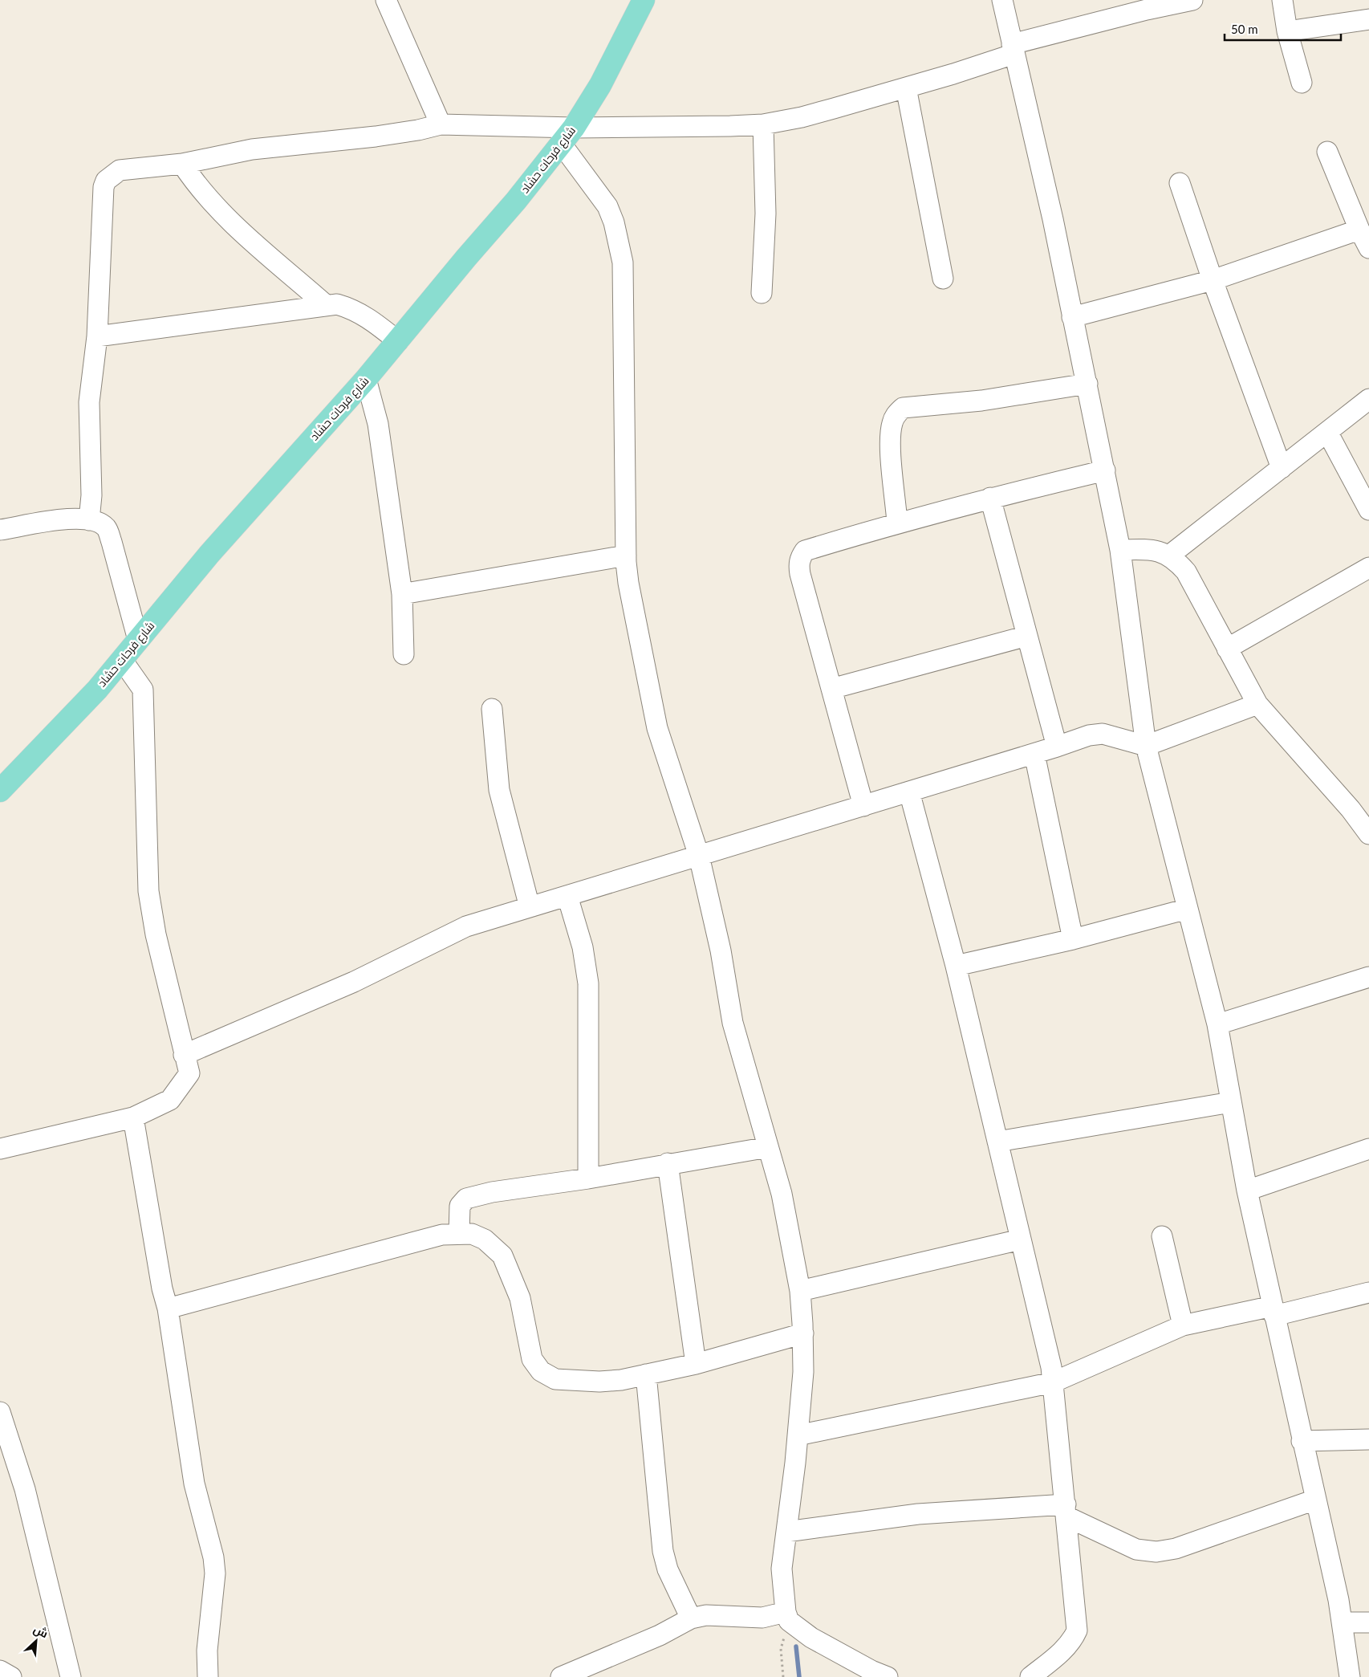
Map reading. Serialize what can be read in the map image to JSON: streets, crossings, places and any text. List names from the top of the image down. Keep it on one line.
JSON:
{"streets":{"main road":["شارع فرحات حشاد"]},"scale_bar":"50 m","north":"top right"}
